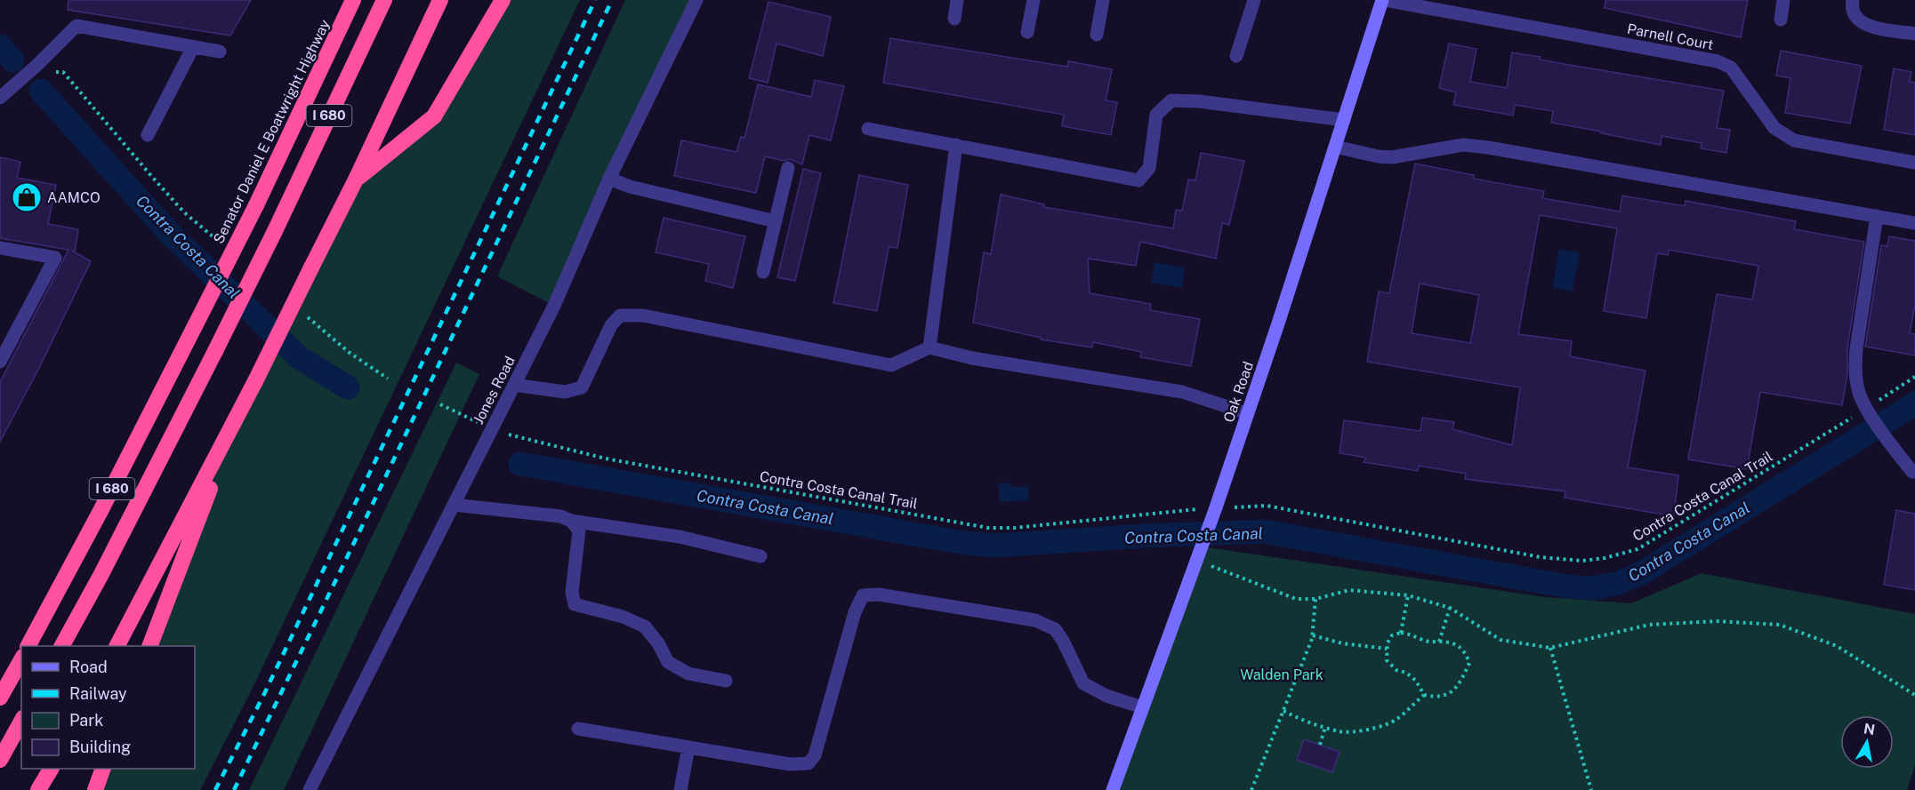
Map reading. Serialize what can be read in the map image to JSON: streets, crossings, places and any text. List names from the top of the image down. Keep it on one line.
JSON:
{"streets":{"highway":["I 680","Senator Daniel E Boatwright Highway"],"main road":["Oak Road"],"street":["Parnell Court","Jones Road"],"path":["Contra Costa Canal Trail"]},"crossings":[["Parnell Court","Oak Road"]],"water":["Contra Costa Canal"],"parks":["Walden Park"],"places":{"shop":["AAMCO"]},"legend":["Road","Railway","Park","Building"],"north":"top"}
